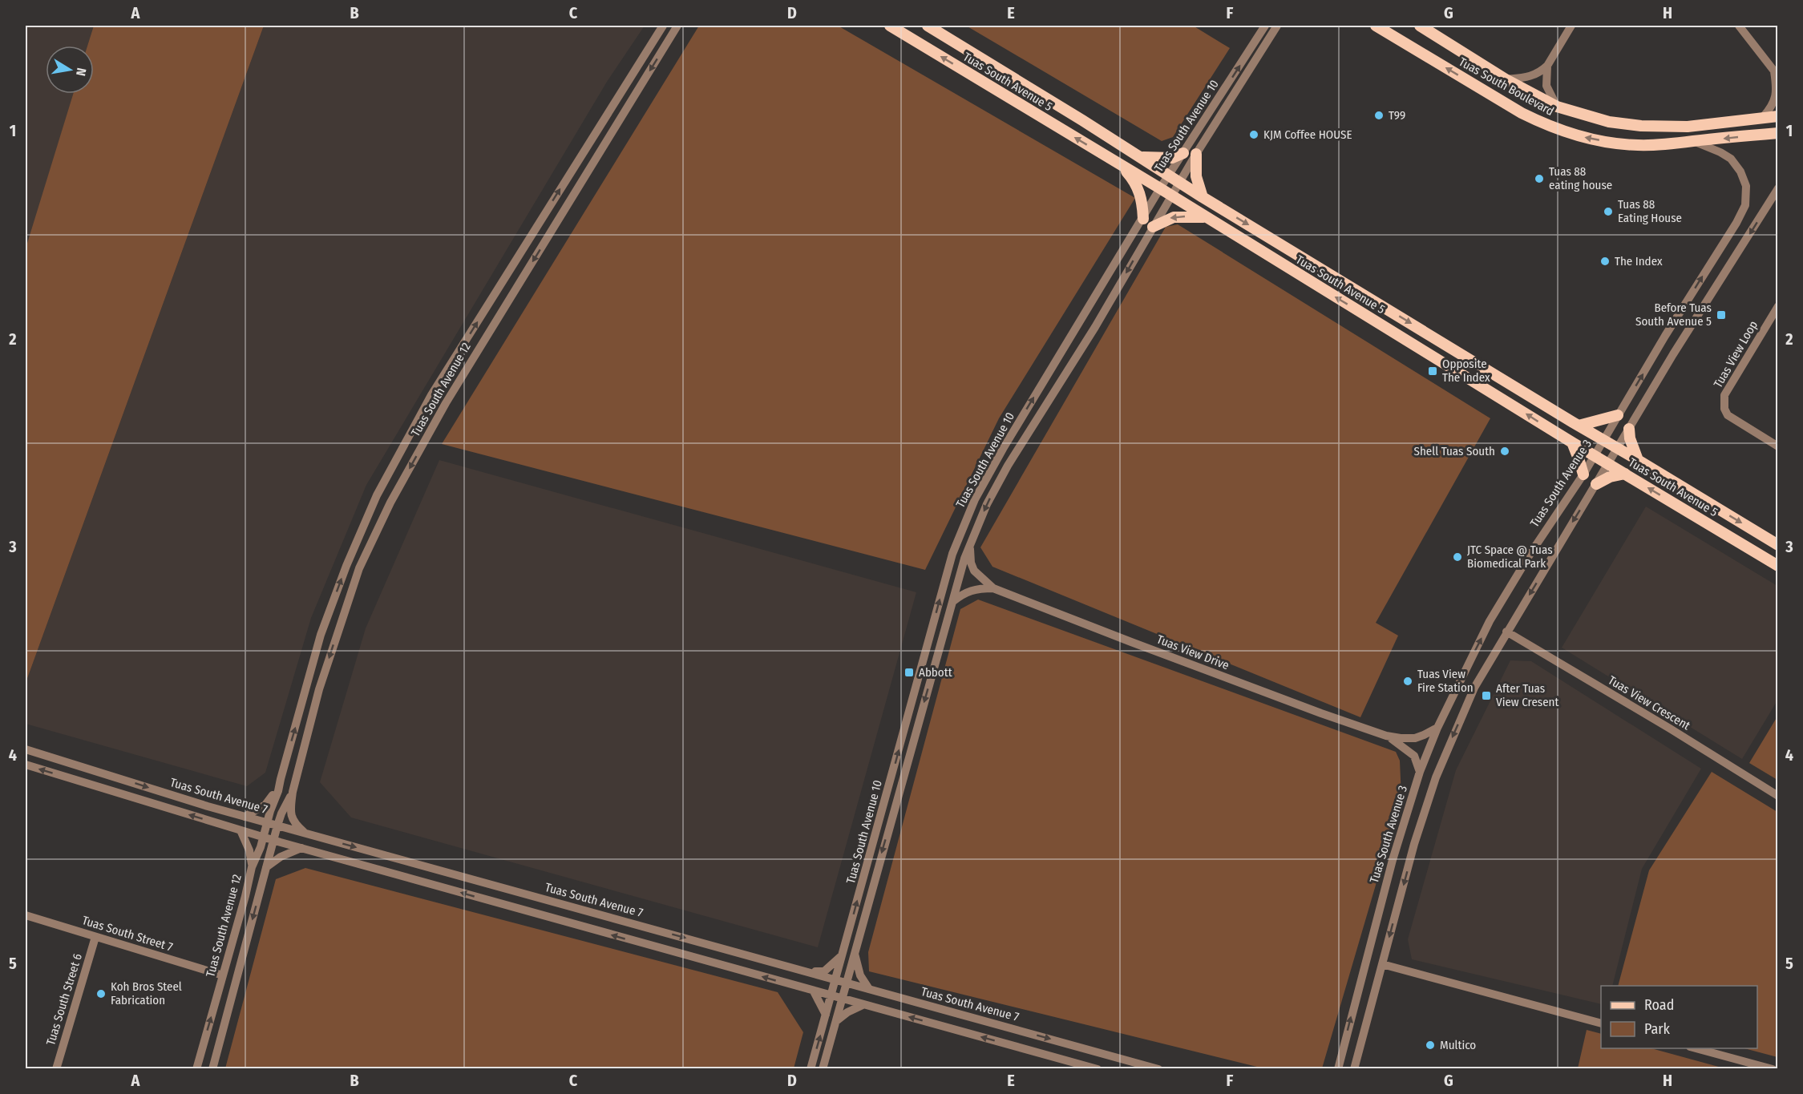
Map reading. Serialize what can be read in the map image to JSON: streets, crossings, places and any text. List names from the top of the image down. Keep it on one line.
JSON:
{"streets":{"main road":["Tuas South Avenue 5","Tuas South Boulevard"],"street":["Tuas South Avenue 10","Tuas View Loop","Tuas South Avenue 12","Tuas South Avenue 3","Tuas View Drive","Tuas View Crescent","Tuas South Avenue 7","Tuas South Street 7","Tuas South Street 6"]},"crossings":[["Tuas South Avenue 5","Tuas South Avenue 10"],["Tuas South Avenue 5","Tuas South Avenue 3"],["Tuas South Boulevard","Tuas South Avenue 3"],["Tuas South Avenue 10","Tuas View Drive"],["Tuas South Avenue 10","Tuas South Avenue 7"],["Tuas South Avenue 12","Tuas South Avenue 7"],["Tuas South Avenue 12","Tuas South Street 7"],["Tuas South Avenue 3","Tuas View Drive"],["Tuas South Street 7","Tuas South Street 6"]],"places":{"other":["T99","KJM Coffee HOUSE","Tuas 88 eating house","Tuas 88 Eating House","The Index","Shell Tuas South","JTC Space @ Tuas Biomedical Park","Tuas View Fire Station","Koh Bros Steel Fabrication","Multico"],"transit":["Before Tuas South Avenue 5","Opposite The Index","Abbott","After Tuas View Cresent"]},"legend":["Road","Park"],"north":"right","grid":{"columns":["A","B","C","D","E","F","G","H"],"rows":["1","2","3","4","5"]}}
